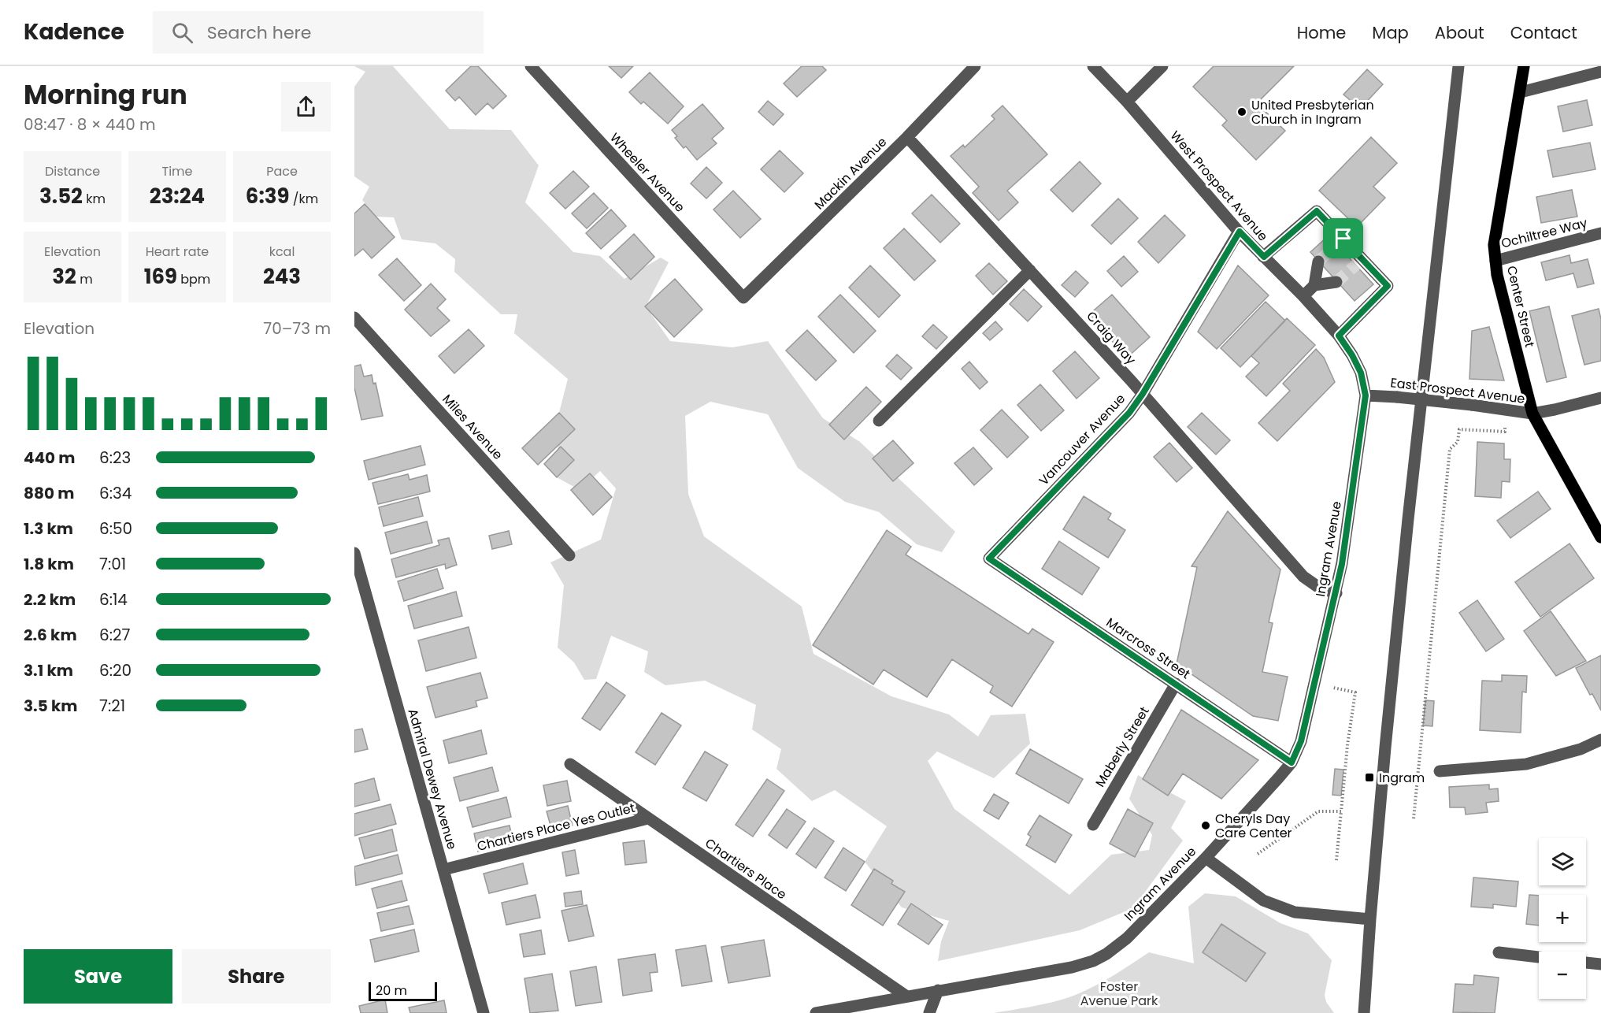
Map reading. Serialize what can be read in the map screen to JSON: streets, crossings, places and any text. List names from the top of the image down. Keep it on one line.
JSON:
{"streets":{"main road":["Center Street"],"street":["Wheeler Avenue","Mackin Avenue","West Prospect Avenue","Ochiltree Way","Craig Way","East Prospect Avenue","Miles Avenue","Vancouver Avenue","Ingram Avenue","Marcross Street","Maberly Street","Admiral Dewey Avenue","Chartiers Place Yes Outlet","Chartiers Place"]},"crossings":[["Wheeler Avenue","Mackin Avenue"],["Mackin Avenue","Craig Way"],["West Prospect Avenue","East Prospect Avenue"],["West Prospect Avenue","Vancouver Avenue"],["West Prospect Avenue","Ingram Avenue"],["Ochiltree Way","Center Street"],["Center Street","East Prospect Avenue"],["Craig Way","Vancouver Avenue"],["Craig Way","Ingram Avenue"],["East Prospect Avenue","Ingram Avenue"],["Vancouver Avenue","Marcross Street"],["Ingram Avenue","Marcross Street"],["Ingram Avenue","Chartiers Place"],["Marcross Street","Maberly Street"],["Admiral Dewey Avenue","Chartiers Place Yes Outlet"],["Chartiers Place Yes Outlet","Chartiers Place"]],"parks":["Foster Avenue Park"],"places":{"other":["United Presbyterian Church in Ingram","Cheryls Day Care Center"],"transit":["Ingram"]},"scale_bar":"20 m","page":{"header":"Kadence","search":"Search here","nav":["Home","Map","About","Contact"],"heading":["Morning run","08:47 · 8 × 440 m"],"stats":[["Distance","3.52 km"],["Time","23:24"],["Pace","6:39 /km"],["Elevation","32 m"],["Heart rate","169 bpm"],["kcal","243"]],"chart":["Elevation","70–73 m"],"list":[{"name":"440 m","note":"6:23"},{"name":"880 m","note":"6:34"},{"name":"1.3 km","note":"6:50"},{"name":"1.8 km","note":"7:01"},{"name":"2.2 km","note":"6:14"},{"name":"2.6 km","note":"6:27"},{"name":"3.1 km","note":"6:20"},{"name":"3.5 km","note":"7:21"}],"map_buttons":["+","−"],"buttons":["Save","Share"],"scale":"20 m"}}
